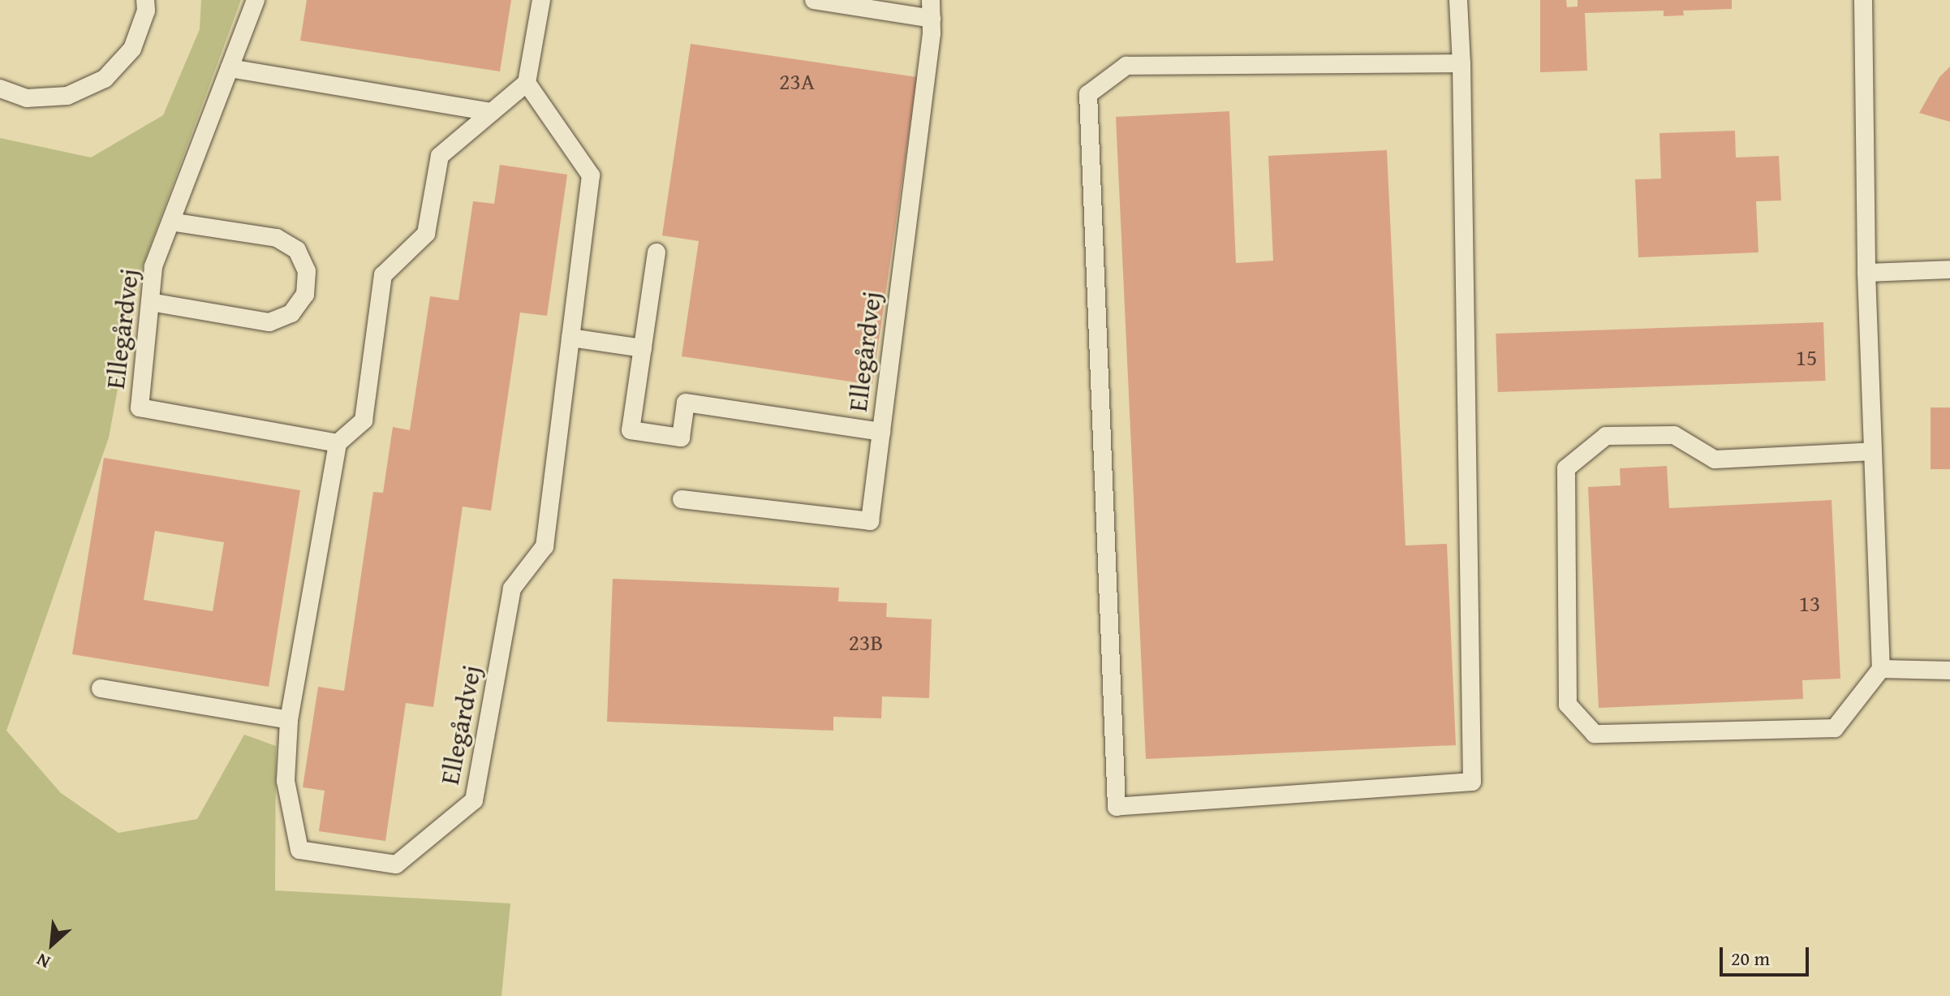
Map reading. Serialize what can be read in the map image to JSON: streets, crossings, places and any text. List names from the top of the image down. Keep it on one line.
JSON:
{"streets":{"lane":["Ellegårdvej"]},"house_numbers":["23A","15","13","23B"],"scale_bar":"20 m","north":"bottom left"}
